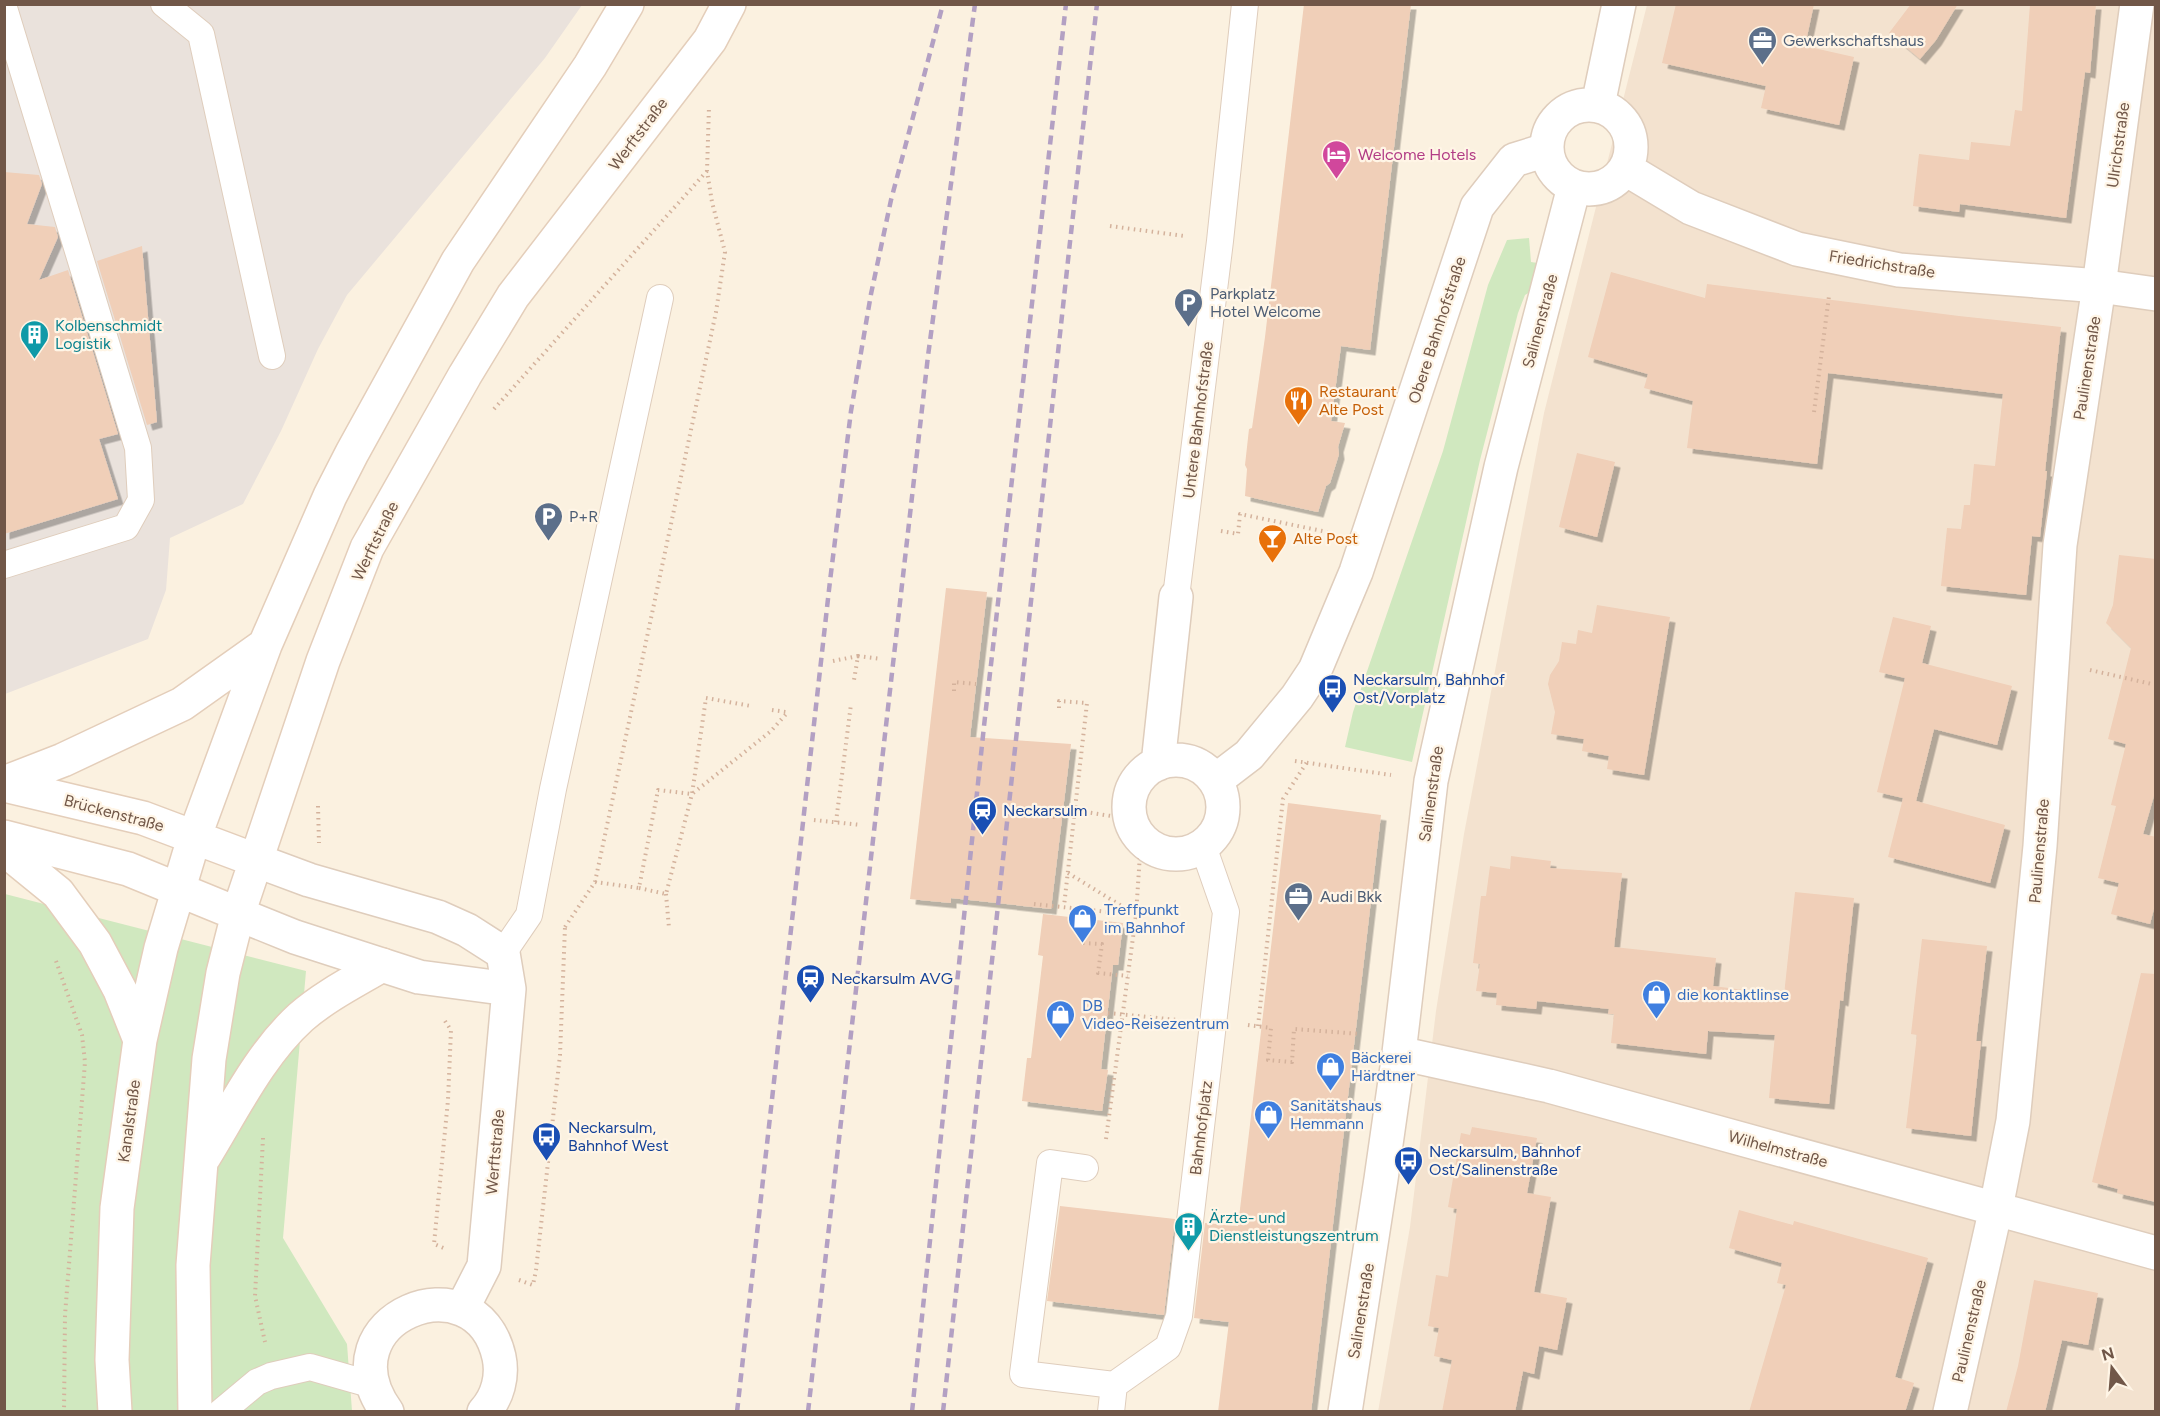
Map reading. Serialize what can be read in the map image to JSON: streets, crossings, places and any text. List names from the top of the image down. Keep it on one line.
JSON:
{"streets":{"street":["Werftstraße","Ulrichstraße","Friedrichstraße","Salinenstraße","Obere Bahnhofstraße","Paulinenstraße","Untere Bahnhofstraße","Brückenstraße","Kanalstraße","Wilhelmstraße"],"lane":["Bahnhofplatz"]},"crossings":[["Werftstraße","Brückenstraße"],["Ulrichstraße","Friedrichstraße"],["Ulrichstraße","Paulinenstraße"],["Friedrichstraße","Salinenstraße"],["Friedrichstraße","Obere Bahnhofstraße"],["Friedrichstraße","Paulinenstraße"],["Salinenstraße","Obere Bahnhofstraße"],["Salinenstraße","Wilhelmstraße"],["Obere Bahnhofstraße","Untere Bahnhofstraße"],["Obere Bahnhofstraße","Bahnhofplatz"],["Paulinenstraße","Wilhelmstraße"],["Untere Bahnhofstraße","Bahnhofplatz"],["Brückenstraße","Kanalstraße"]],"places":{"office":["Gewerkschaftshaus","Audi Bkk"],"hotel":["Welcome Hotels"],"parking":["Parkplatz Hotel Welcome","P+R"],"building":["Kolbenschmidt Logistik","Ärzte- und Dienstleistungszentrum"],"restaurant":["Restaurant Alte Post"],"bar":["Alte Post"],"bus stop":["Neckarsulm, Bahnhof Ost/Vorplatz","Neckarsulm, Bahnhof West","Neckarsulm, Bahnhof Ost/Salinenstraße"],"station":["Neckarsulm","Neckarsulm AVG"],"shop":["Treffpunkt im Bahnhof","die kontaktlinse","DB Video-Reisezentrum","Bäckerei Härdtner","Sanitätshaus Hemmann"]},"north":"top"}
